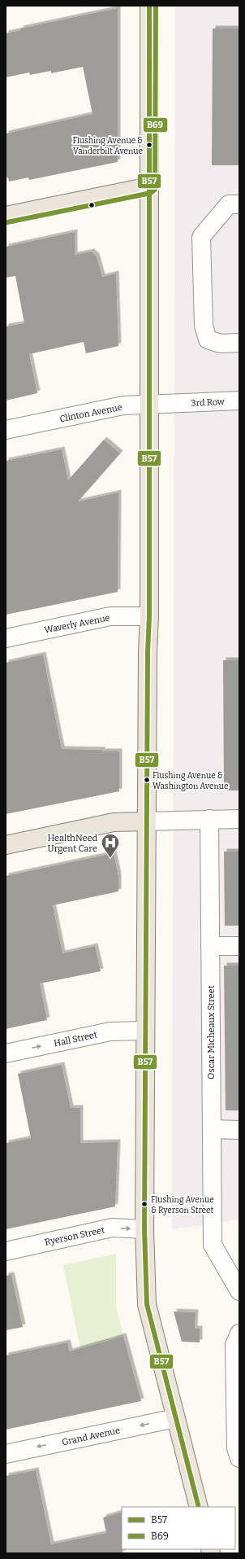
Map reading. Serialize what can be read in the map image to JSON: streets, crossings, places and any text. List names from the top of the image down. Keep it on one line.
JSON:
{"streets":{"street":["3rd Row","Clinton Avenue","Waverly Avenue","Oscar Micheaux Street","Hall Street","Ryerson Street","Grand Avenue"]},"crossings":[["3rd Row","Clinton Avenue"]],"one_way":["Hall Street","Ryerson Street","Grand Avenue"],"places":{"other":["Flushing Avenue & Vanderbilt Avenue","Flushing Avenue & Washington Avenue","Flushing Avenue & Ryerson Street"],"hospital":["HealthNeed Urgent Care"]},"lines":["transit line B57","transit line B69"],"legend":["B57","B69"]}
